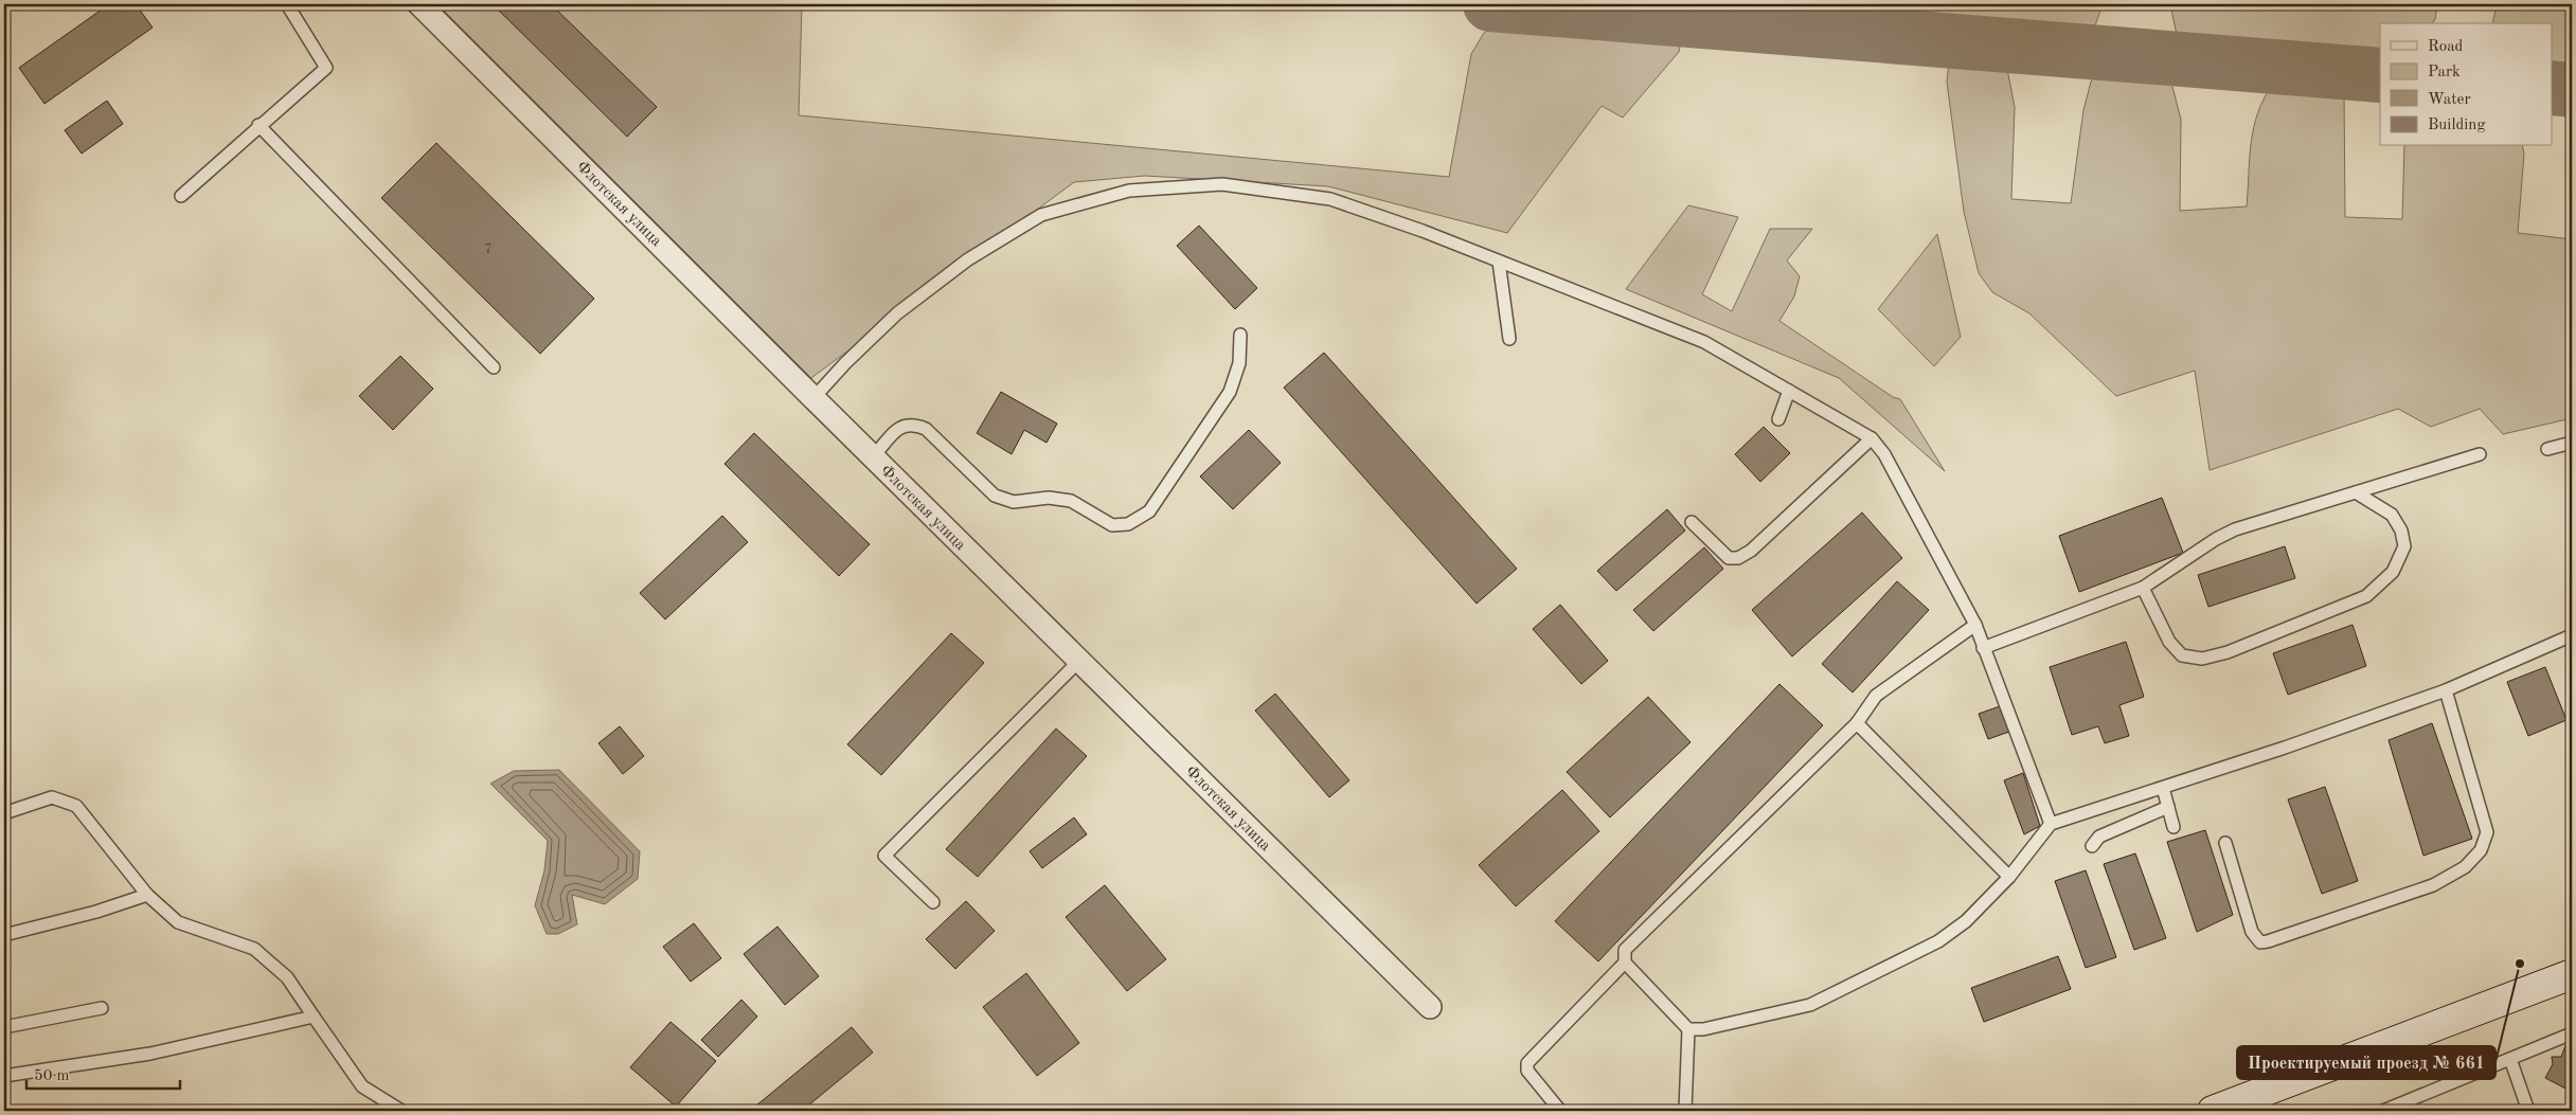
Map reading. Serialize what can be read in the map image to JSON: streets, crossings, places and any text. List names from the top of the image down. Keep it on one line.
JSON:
{"streets":{"street":["Флотская улица"]},"places":["Проектируемый проезд № 661"],"house_numbers":["7"],"legend":["Road","Park","Water","Building"],"scale_bar":"50 m"}
